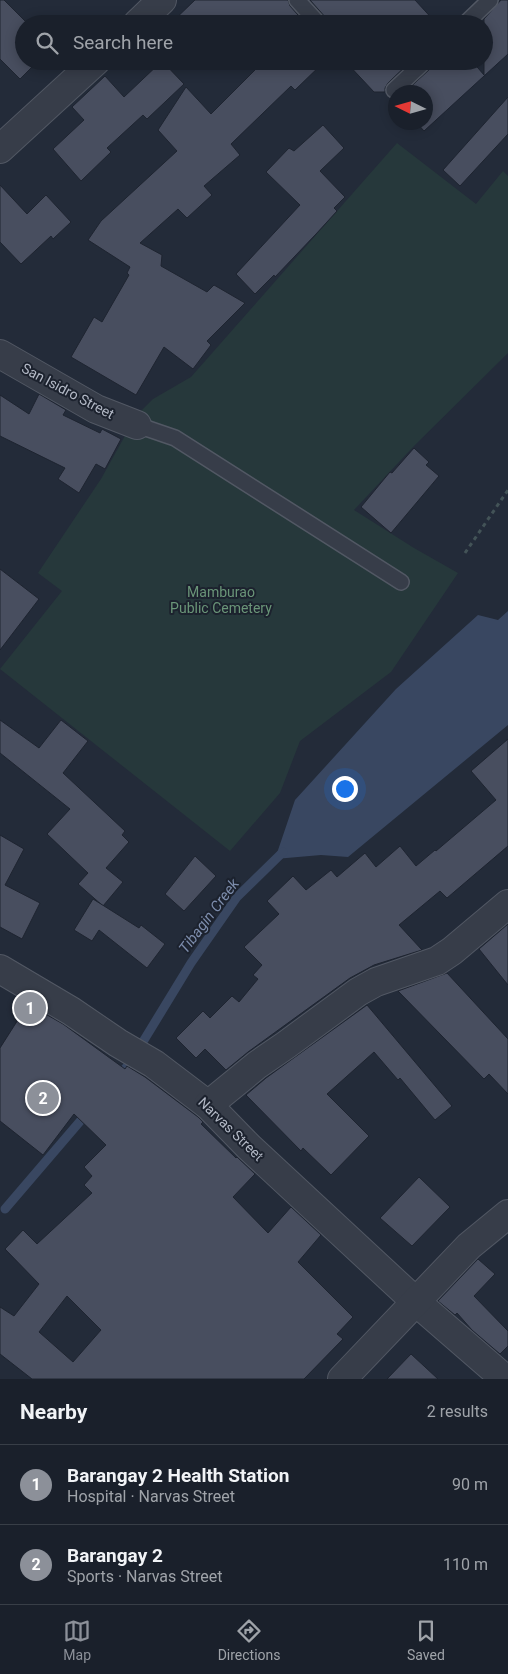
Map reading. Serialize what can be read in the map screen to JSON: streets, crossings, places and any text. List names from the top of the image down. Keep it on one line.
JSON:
{"streets":{"street":["San Isidro Street","Narvas Street"]},"water":["Tibagin Creek"],"parks":["Mamburao Public Cemetery"],"north":"left","page":{"search":"Search here","pins":["1","2"],"heading":["Nearby","2 results"],"list":[{"mark":"1","name":"Barangay 2 Health Station","note":"Hospital · Narvas Street","value":"90 m"},{"mark":"2","name":"Barangay 2","note":"Sports · Narvas Street","value":"110 m"}],"nav":["Map","Directions","Saved"]}}
